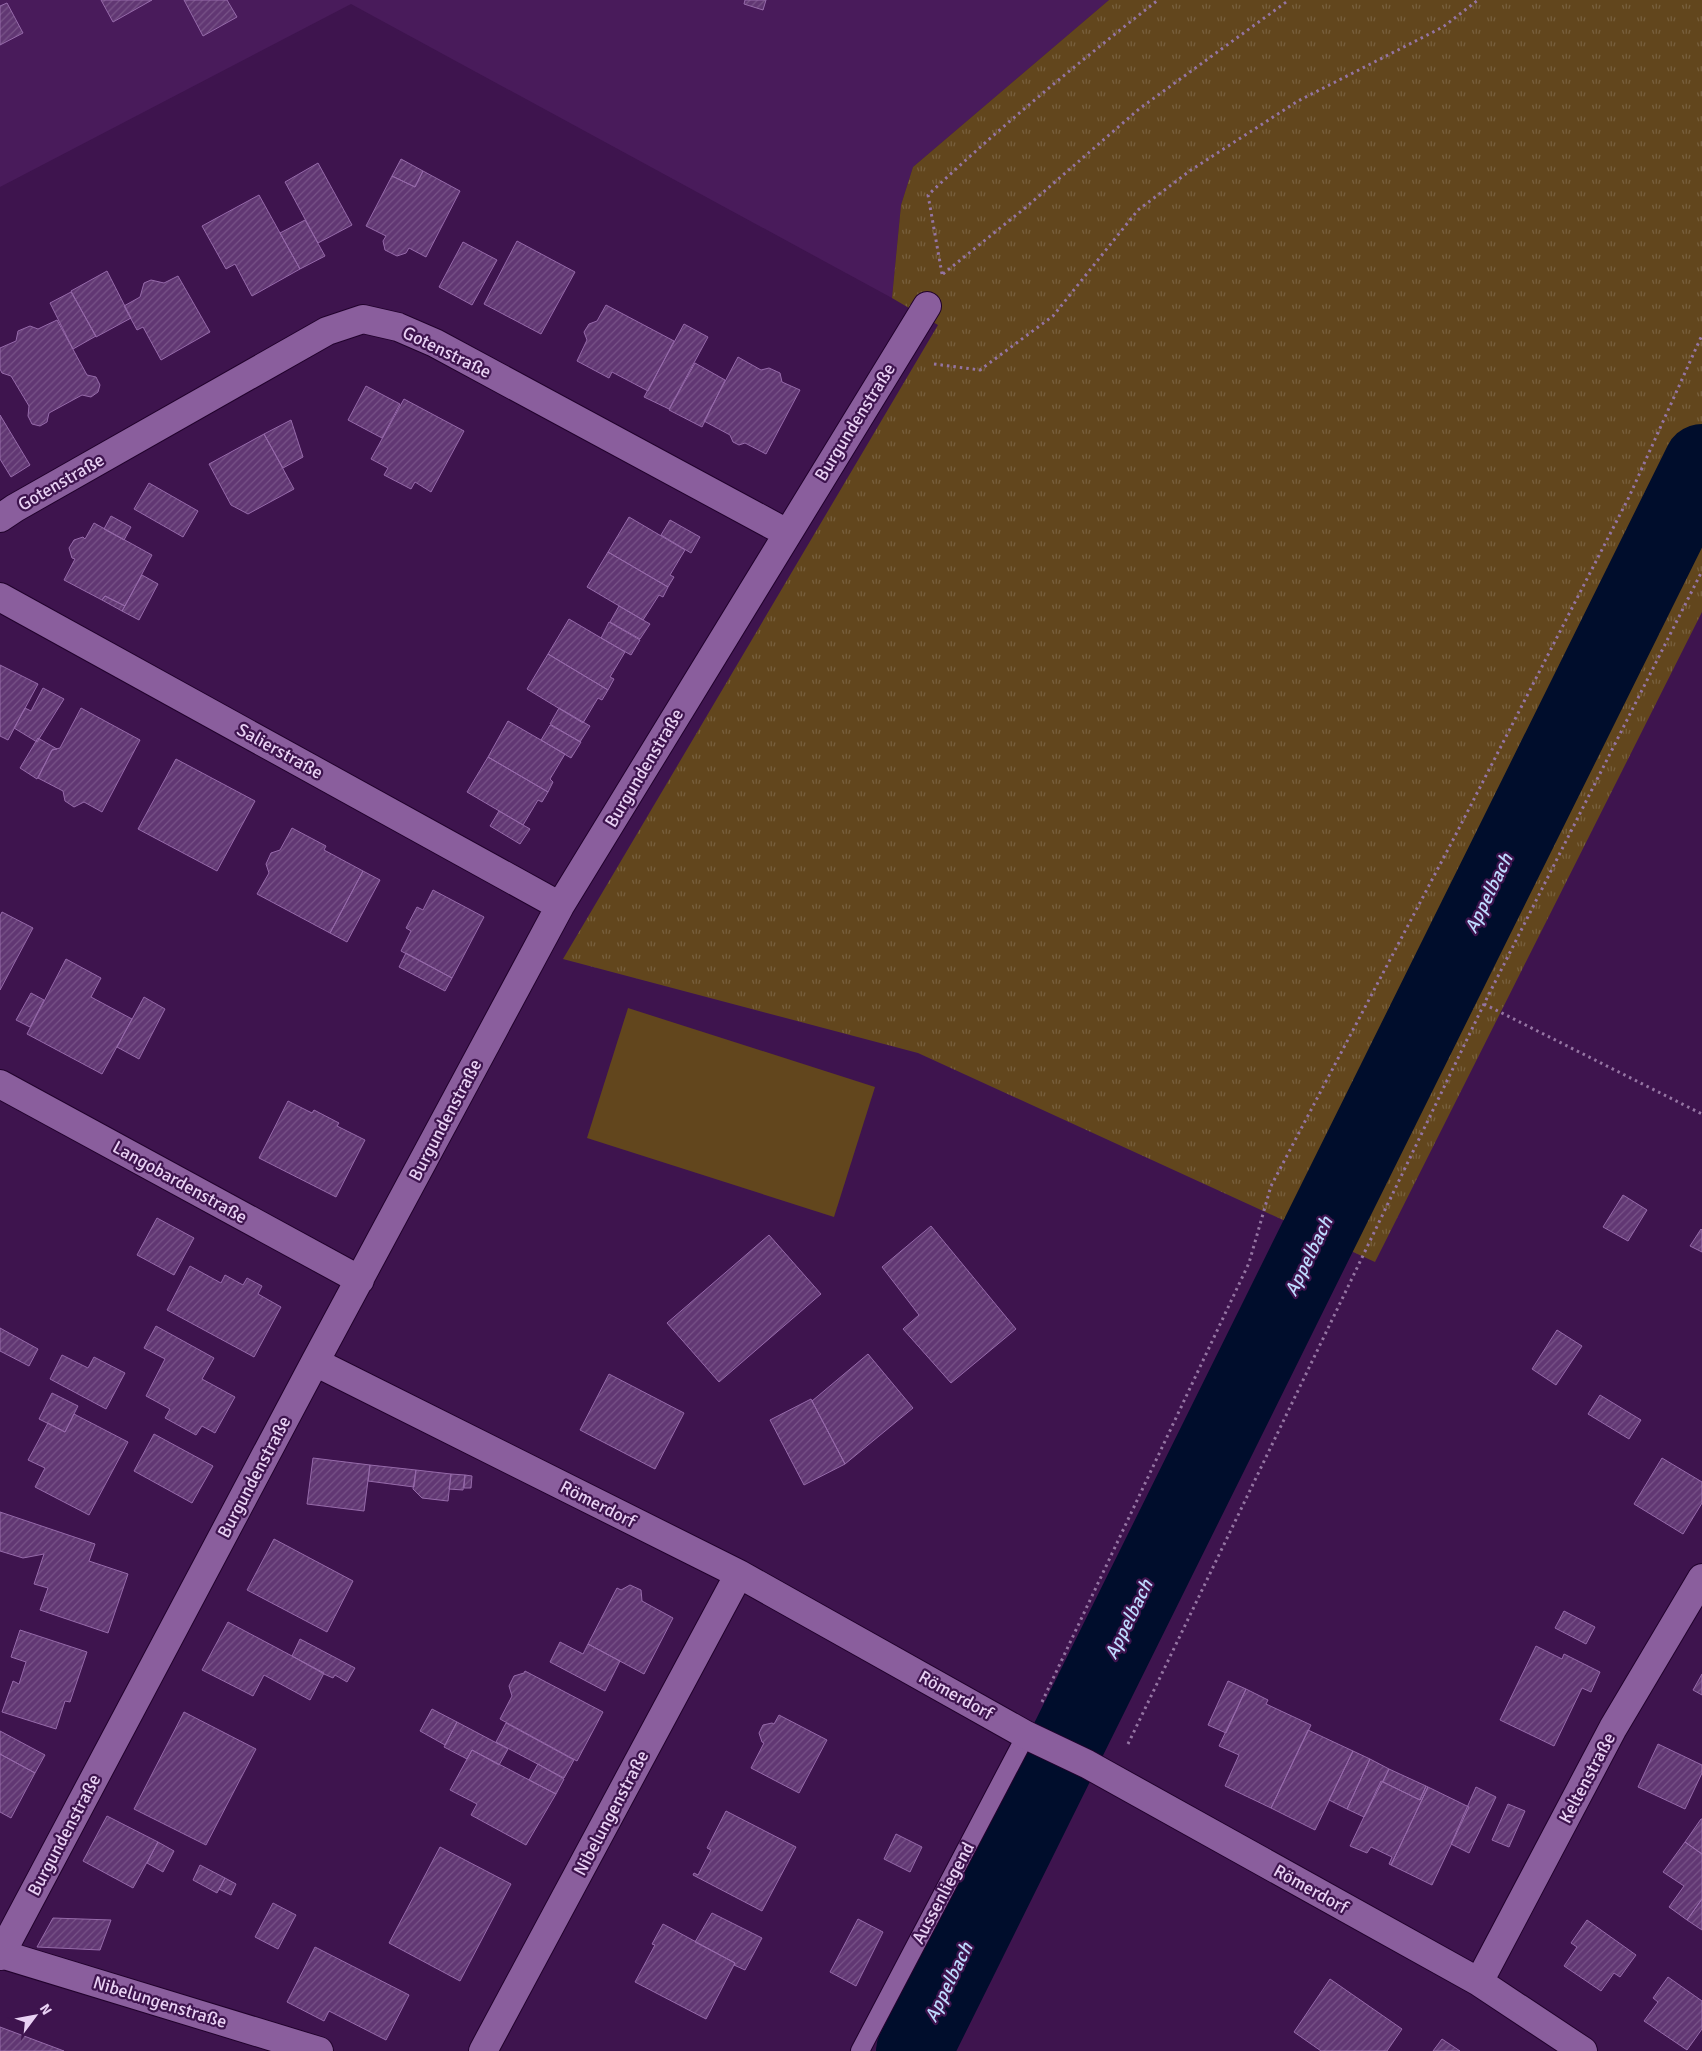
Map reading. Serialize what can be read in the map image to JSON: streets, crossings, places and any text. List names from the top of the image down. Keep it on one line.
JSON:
{"streets":{"street":["Gotenstraße","Burgundenstraße","Salierstraße","Langobardenstraße","Römerdorf","Keltenstraße","Nibelungenstraße"],"lane":["Aussenliegend"]},"crossings":[["Gotenstraße","Burgundenstraße"],["Burgundenstraße","Salierstraße"],["Burgundenstraße","Langobardenstraße"],["Burgundenstraße","Römerdorf"],["Burgundenstraße","Nibelungenstraße"],["Römerdorf","Keltenstraße"],["Römerdorf","Nibelungenstraße"],["Römerdorf","Aussenliegend"]],"water":["Appelbach"],"north":"top right"}
